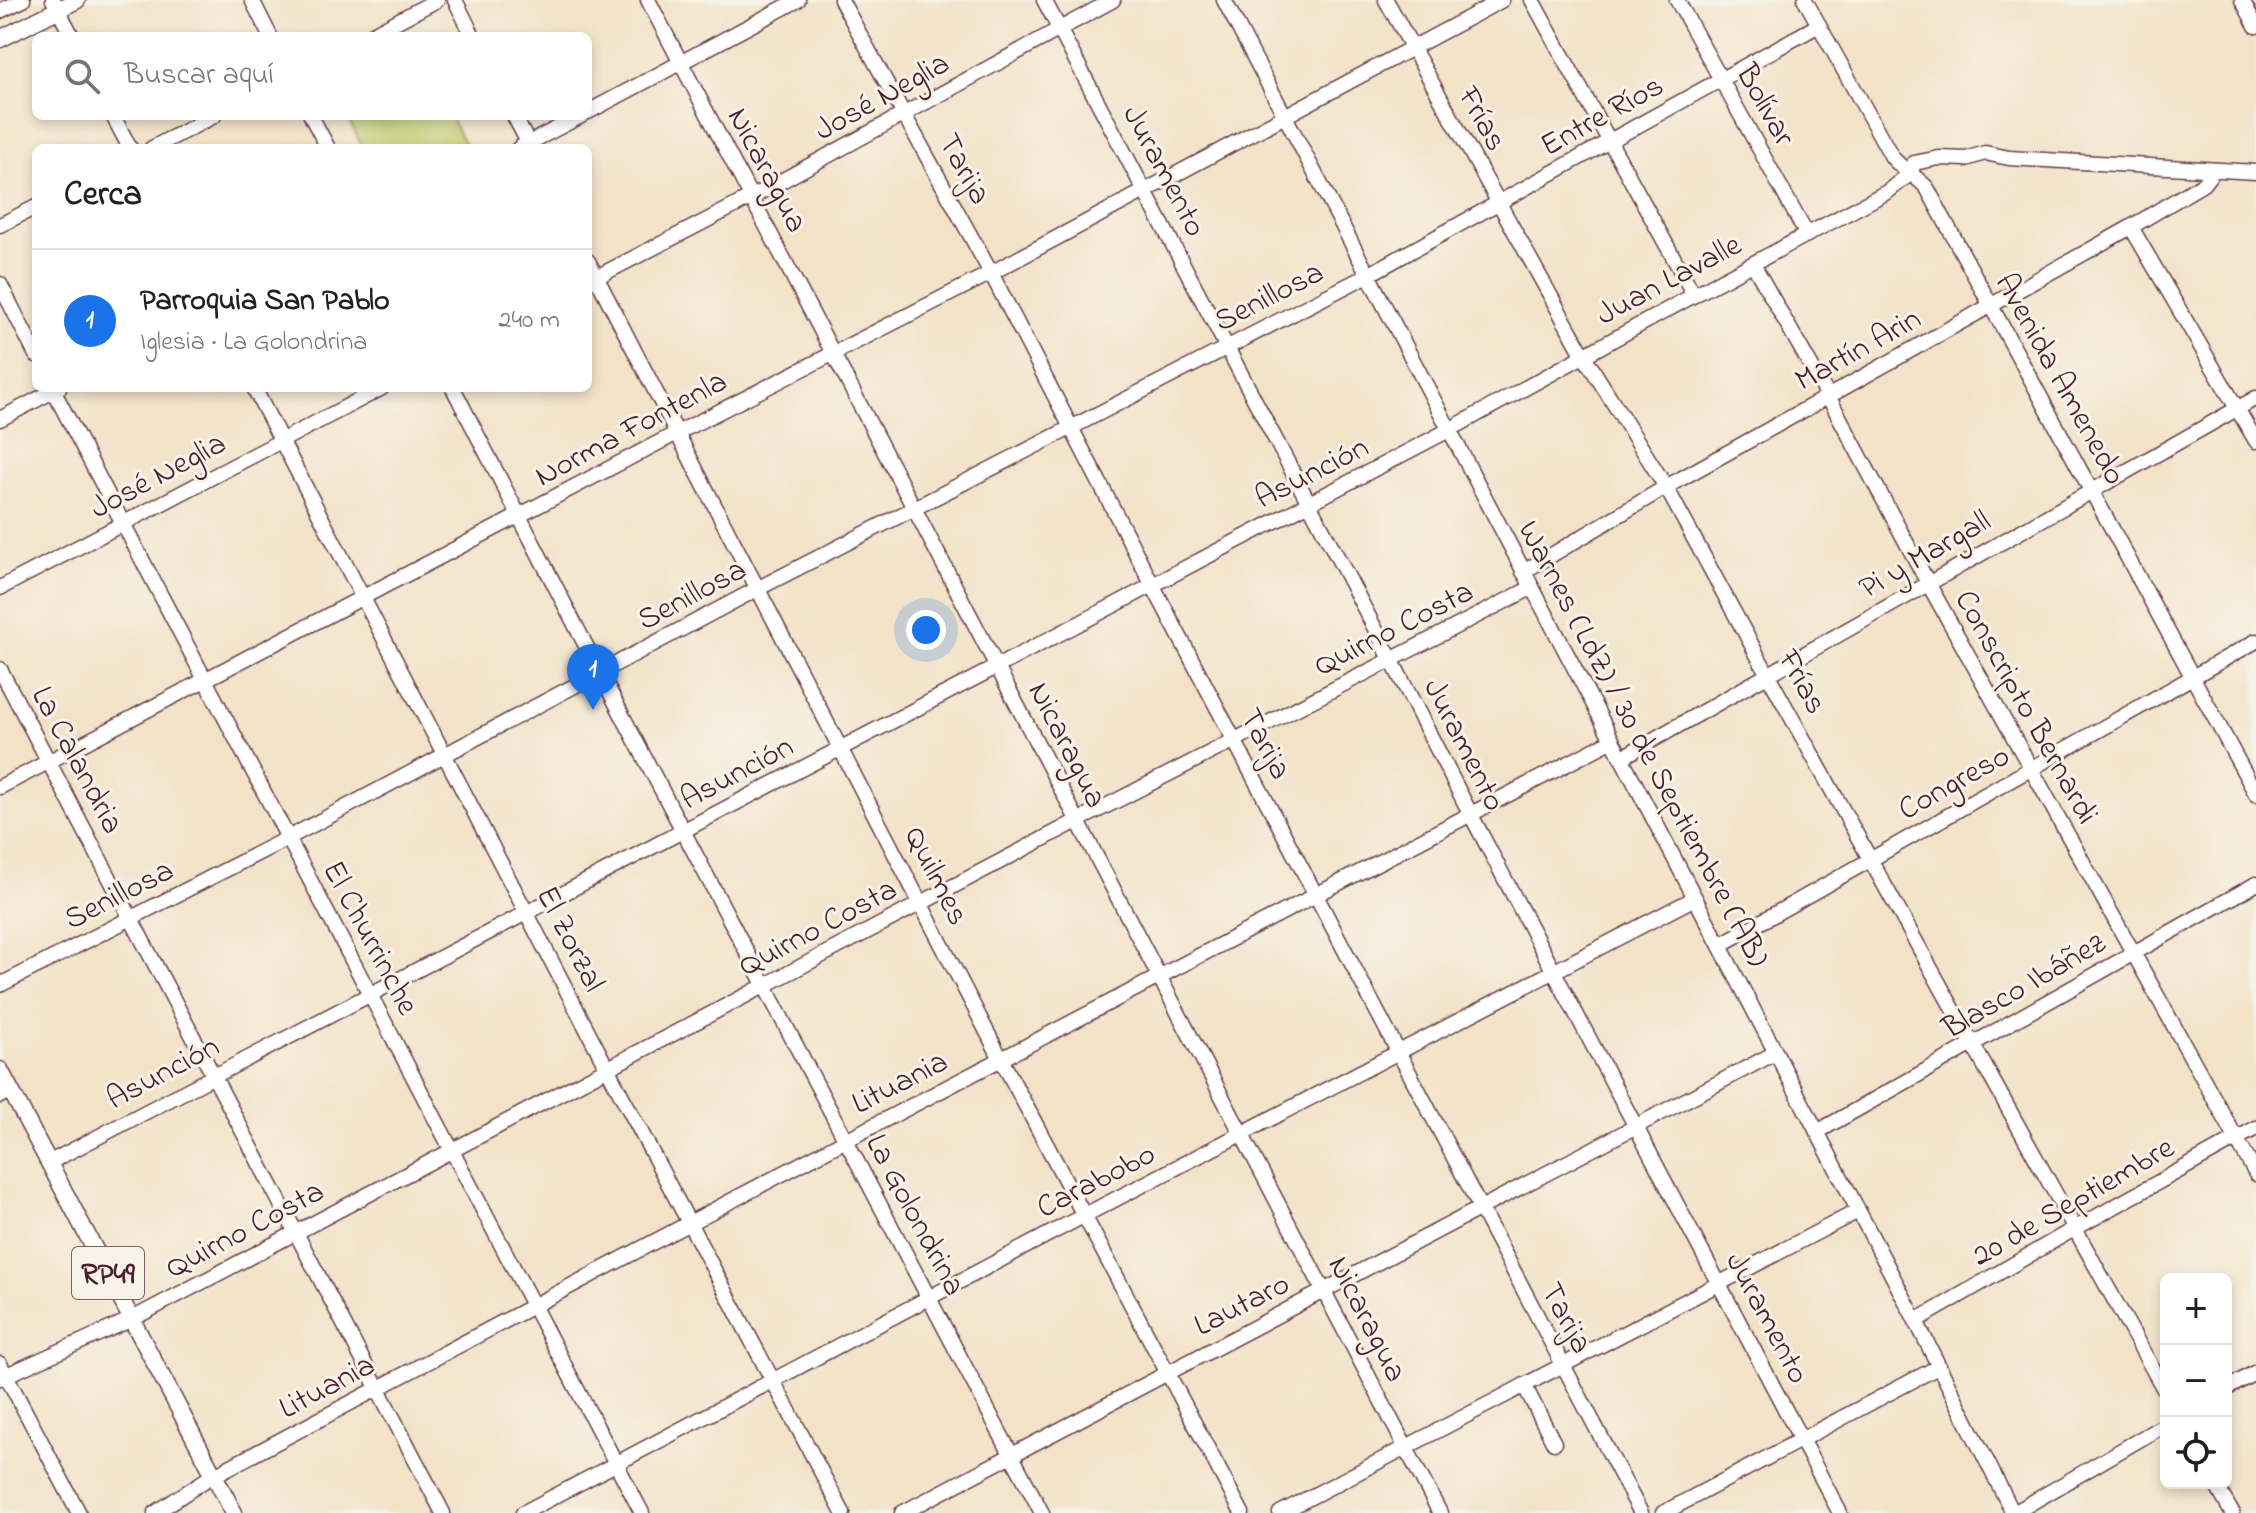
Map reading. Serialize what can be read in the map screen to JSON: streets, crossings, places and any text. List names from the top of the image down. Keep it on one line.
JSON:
{"streets":{"main road":["RP49"],"street":["José Neglia","Bolívar","Entre Ríos","Frías","Tarija","Nicaragua","Juramento","Juan Lavalle","Senillosa","Martín Arin","Avenida Amenedo","Norma Fontenla","Asunción","Pi y Margall","Quirno Costa","Conscripto Bernardi","Warnes (LdZ) / 30 de Septiembre (AB)","La Calandria","Congreso","Quilmes","El Churrinche","El Zorzal","Blasco Ibáñez","Lituania","Carabobo","20 de Septiembre","La Golondrina","Lautaro"]},"crossings":[["José Neglia","Tarija"],["José Neglia","Nicaragua"],["José Neglia","Juramento"],["José Neglia","Quilmes"],["José Neglia","El Churrinche"],["José Neglia","El Zorzal"],["Bolívar","Entre Ríos"],["Bolívar","Juan Lavalle"],["Entre Ríos","Frías"],["Entre Ríos","Senillosa"],["Entre Ríos","Avenida Amenedo"],["Entre Ríos","Warnes (LdZ) / 30 de Septiembre (AB)"],["Frías","Juan Lavalle"],["Frías","Martín Arin"],["Frías","Norma Fontenla"],["Frías","Pi y Margall"],["Frías","Congreso"],["Frías","Blasco Ibáñez"],["Frías","20 de Septiembre"],["Tarija","Senillosa"],["Tarija","Norma Fontenla"],["Tarija","Asunción"],["Tarija","Quirno Costa"],["Tarija","Lituania"],["Tarija","Carabobo"],["Tarija","Lautaro"],["Nicaragua","Senillosa"],["Nicaragua","Norma Fontenla"],["Nicaragua","Asunción"],["Nicaragua","Quirno Costa"],["Nicaragua","Lituania"],["Nicaragua","Carabobo"],["Nicaragua","Lautaro"],["Juramento","Senillosa"],["Juramento","Norma Fontenla"],["Juramento","Asunción"],["Juramento","Quirno Costa"],["Juramento","Lituania"],["Juramento","Carabobo"],["Juramento","Lautaro"],["Juan Lavalle","Martín Arin"],["Juan Lavalle","Avenida Amenedo"],["Juan Lavalle","Asunción"],["Juan Lavalle","Conscripto Bernardi"],["Juan Lavalle","Warnes (LdZ) / 30 de Septiembre (AB)"],["Senillosa","Warnes (LdZ) / 30 de Septiembre (AB)"],["Senillosa","La Calandria"],["Senillosa","Quilmes"],["Senillosa","El Churrinche"],["Senillosa","El Zorzal"],["Senillosa","La Golondrina"],["Martín Arin","Avenida Amenedo"],["Martín Arin","Conscripto Bernardi"],["Martín Arin","Warnes (LdZ) / 30 de Septiembre (AB)"],["Avenida Amenedo","Pi y Margall"],["Avenida Amenedo","Congreso"],["Norma Fontenla","Warnes (LdZ) / 30 de Septiembre (AB)"],["Norma Fontenla","La Calandria"],["Norma Fontenla","Quilmes"],["Norma Fontenla","El Churrinche"],["Norma Fontenla","El Zorzal"],["Norma Fontenla","La Golondrina"],["Asunción","Warnes (LdZ) / 30 de Septiembre (AB)"],["Asunción","La Calandria"],["Asunción","Quilmes"],["Asunción","El Churrinche"],["Asunción","El Zorzal"],["Asunción","La Golondrina"],["Asunción","RP49"],["Pi y Margall","Conscripto Bernardi"],["Pi y Margall","Warnes (LdZ) / 30 de Septiembre (AB)"],["Quirno Costa","Warnes (LdZ) / 30 de Septiembre (AB)"],["Quirno Costa","La Calandria"],["Quirno Costa","Quilmes"],["Quirno Costa","El Churrinche"],["Quirno Costa","El Zorzal"],["Quirno Costa","La Golondrina"],["Quirno Costa","RP49"],["Conscripto Bernardi","Congreso"],["Conscripto Bernardi","Blasco Ibáñez"],["Conscripto Bernardi","20 de Septiembre"],["Warnes (LdZ) / 30 de Septiembre (AB)","Congreso"],["Warnes (LdZ) / 30 de Septiembre (AB)","Blasco Ibáñez"],["Warnes (LdZ) / 30 de Septiembre (AB)","Lituania"],["Warnes (LdZ) / 30 de Septiembre (AB)","Carabobo"],["Warnes (LdZ) / 30 de Septiembre (AB)","20 de Septiembre"],["Warnes (LdZ) / 30 de Septiembre (AB)","Lautaro"],["La Calandria","Lituania"],["Quilmes","Lituania"],["Quilmes","Carabobo"],["Quilmes","Lautaro"],["El Churrinche","Lituania"],["El Churrinche","Carabobo"],["El Zorzal","Lituania"],["El Zorzal","Carabobo"],["Lituania","La Golondrina"],["Lituania","RP49"],["Carabobo","La Golondrina"],["La Golondrina","Lautaro"]],"page":{"search":"Buscar aquí","heading":"Cerca","list":[{"mark":"1","name":"Parroquia San Pablo","note":"Iglesia · La Golondrina","value":"240 m"}],"pins":"1","map_buttons":["+","−"]}}
